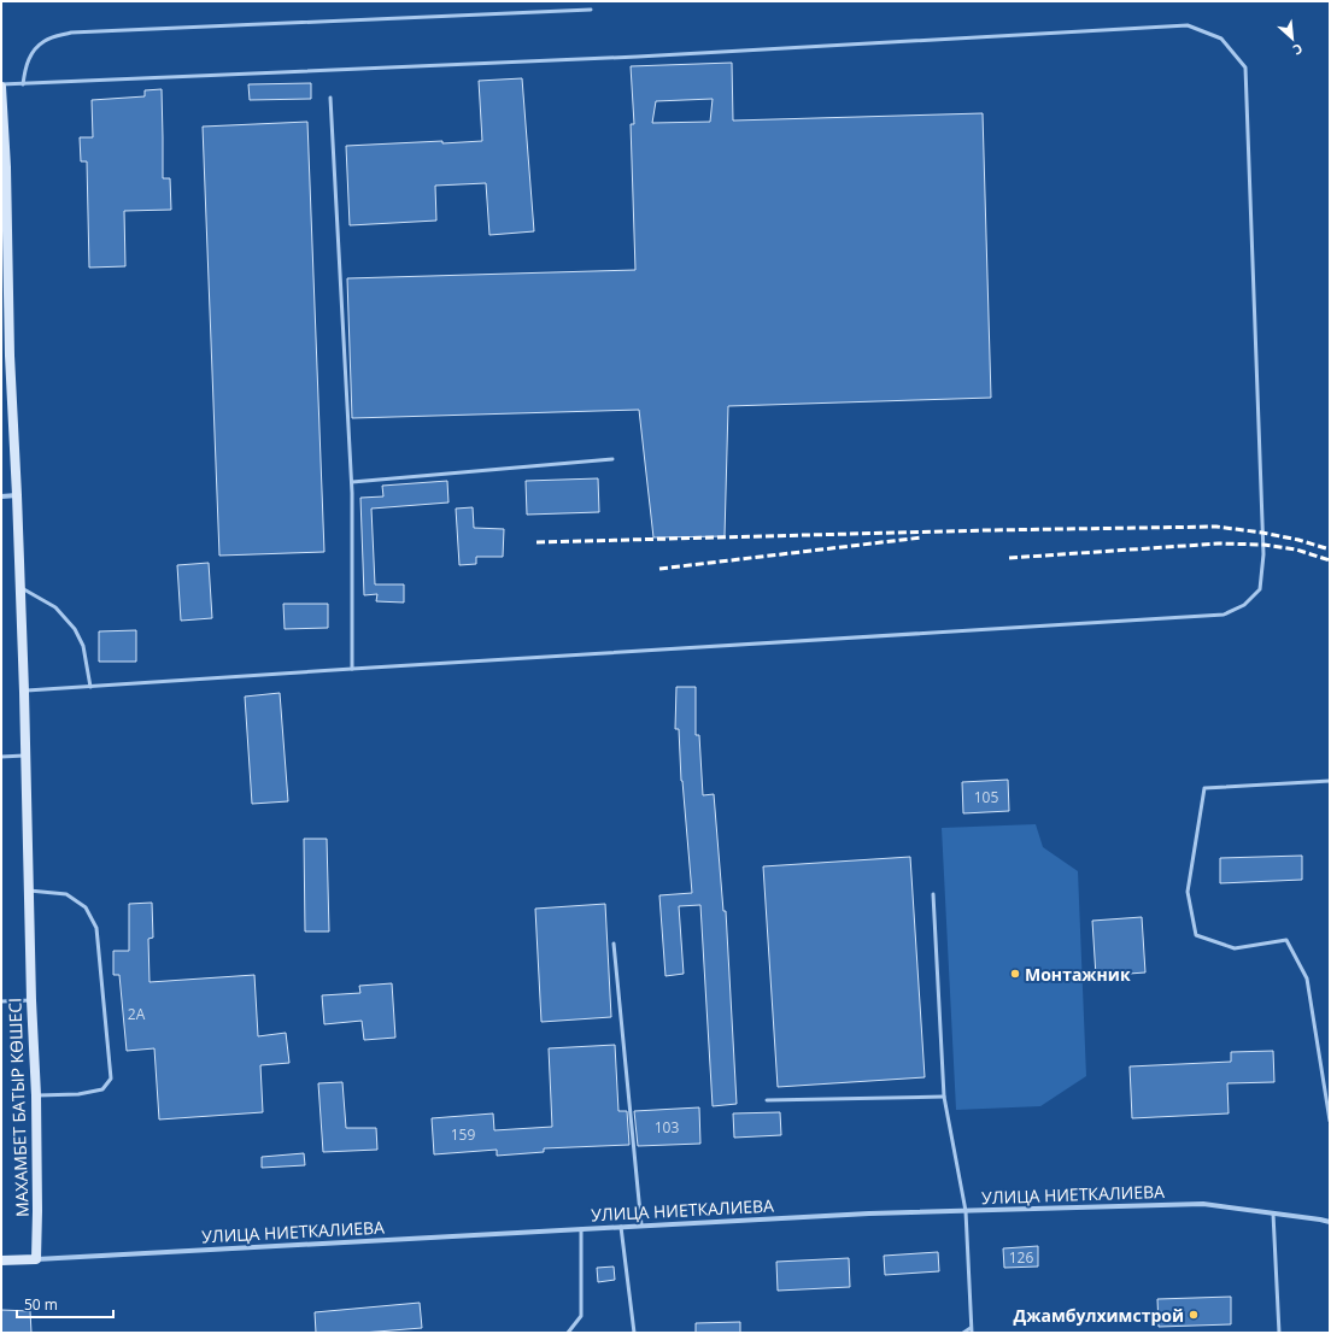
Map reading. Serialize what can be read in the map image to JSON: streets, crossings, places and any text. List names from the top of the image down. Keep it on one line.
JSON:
{"streets":{"street":["МАХАМБЕТ БАТЫР КӨШЕСІ","УЛИЦА НИЕТКАЛИЕВА"]},"crossings":[["МАХАМБЕТ БАТЫР КӨШЕСІ","УЛИЦА НИЕТКАЛИЕВА"]],"places":["Монтажник","Джамбулхимстрой"],"house_numbers":["105","2А","103","159","126"],"scale_bar":"50 m","north":"bottom right"}
